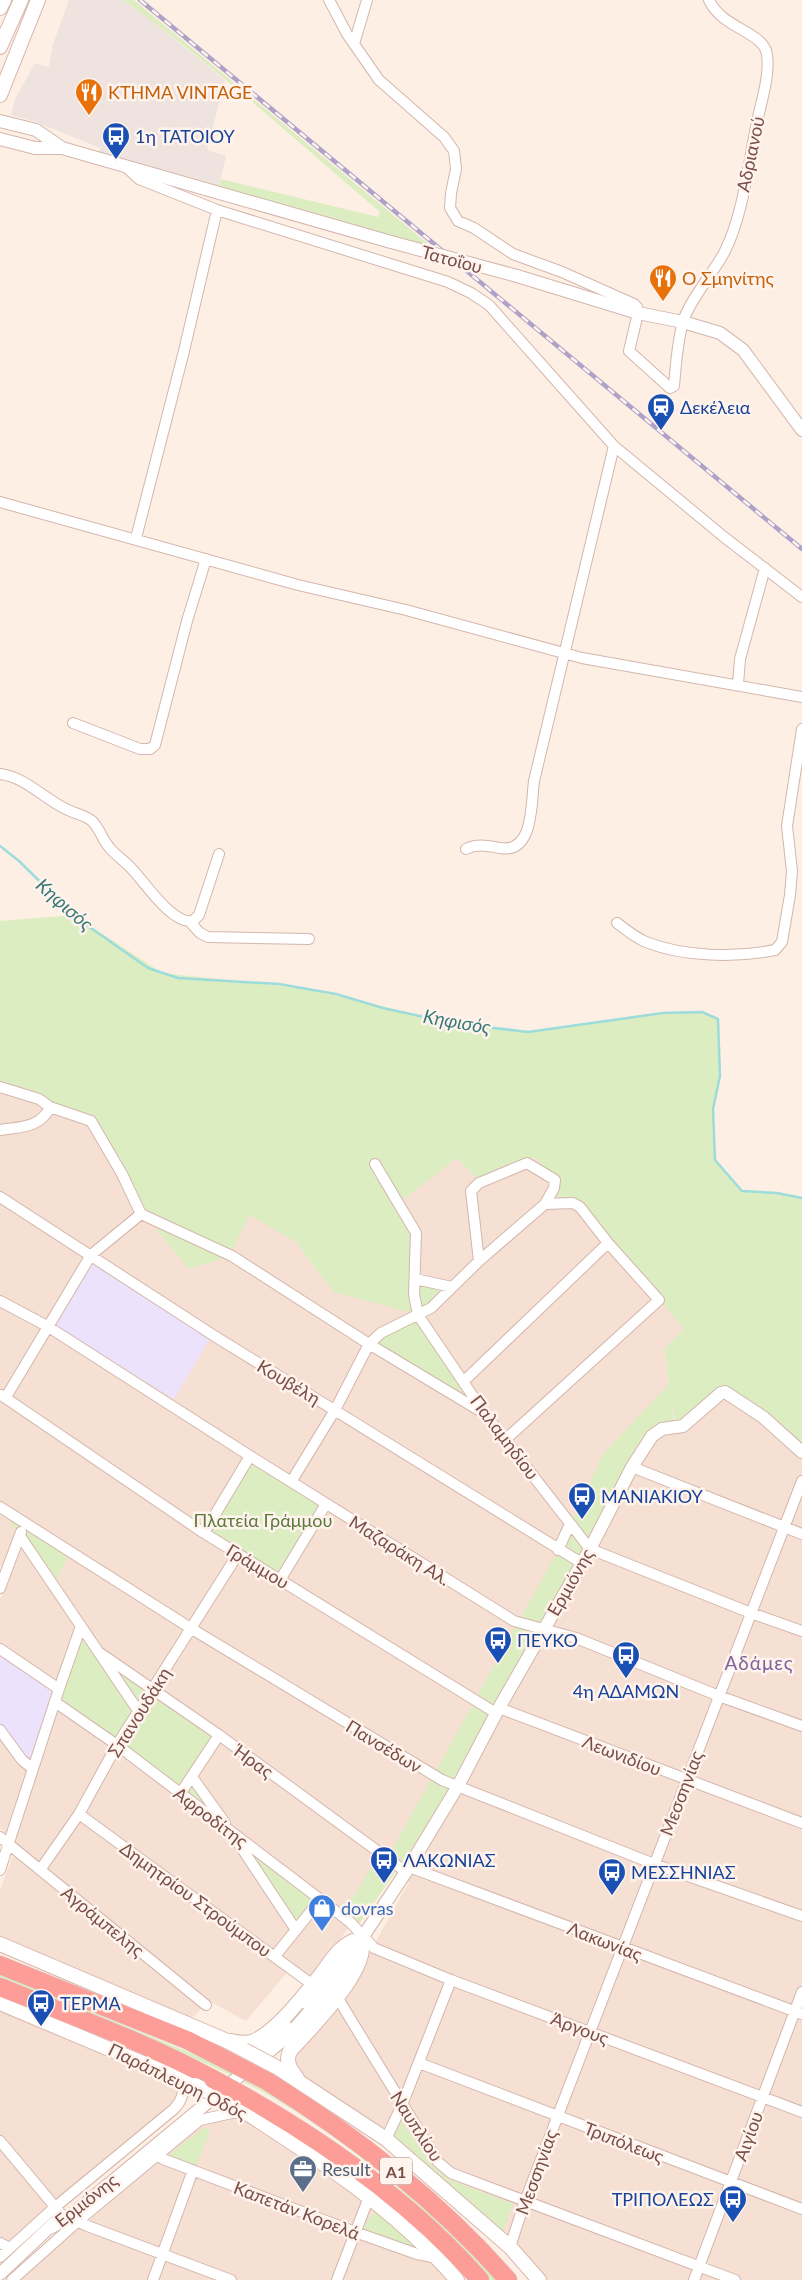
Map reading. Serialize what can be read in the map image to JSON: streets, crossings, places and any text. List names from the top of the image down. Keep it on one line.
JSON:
{"streets":{"highway":["Α1"],"main road":["Παράπλευρη Οδός"],"street":["Αδριανού","Τατοΐου","Κουβέλη","Παλαμηδίου","Μαζαράκη Αλ.","Γράμμου","Ερμιόνης","Σπανουδάκη","Πανσέδων","Λεωνιδίου","Ήρας","Μεσσηνίας","Αφροδίτης","Δημητρίου Στρούμπου","Αγράμπελης","Λακωνίας","Άργους","Ναυπλίου","Αιγίου","Τριπόλεως","Καπετάν Κορελά"]},"crossings":[["Αδριανού","Τατοΐου"],["Κουβέλη","Ερμιόνης"],["Παλαμηδίου","Ερμιόνης"],["Παλαμηδίου","Μεσσηνίας"],["Μαζαράκη Αλ.","Ερμιόνης"],["Μαζαράκη Αλ.","Μεσσηνίας"],["Γράμμου","Ερμιόνης"],["Γράμμου","Σπανουδάκη"],["Γράμμου","Λεωνιδίου"],["Ερμιόνης","Πανσέδων"],["Ερμιόνης","Λεωνιδίου"],["Ερμιόνης","Ήρας"],["Ερμιόνης","Αφροδίτης"],["Ερμιόνης","Λακωνίας"],["Ερμιόνης","Άργους"],["Ερμιόνης","Παράπλευρη Οδός"],["Ερμιόνης","Α1"],["Ερμιόνης","Καπετάν Κορελά"],["Σπανουδάκη","Πανσέδων"],["Σπανουδάκη","Ήρας"],["Σπανουδάκη","Αφροδίτης"],["Σπανουδάκη","Δημητρίου Στρούμπου"],["Σπανουδάκη","Αγράμπελης"],["Πανσέδων","Μεσσηνίας"],["Λεωνιδίου","Μεσσηνίας"],["Ήρας","Λακωνίας"],["Μεσσηνίας","Λακωνίας"],["Μεσσηνίας","Άργους"],["Μεσσηνίας","Ναυπλίου"],["Μεσσηνίας","Τριπόλεως"],["Αφροδίτης","Άργους"],["Λακωνίας","Αιγίου"],["Άργους","Αιγίου"],["Παράπλευρη Οδός","Α1"],["Παράπλευρη Οδός","Καπετάν Κορελά"],["Ναυπλίου","Αιγίου"],["Αιγίου","Τριπόλεως"]],"districts":["Αδάμες"],"water":["Κηφισός"],"parks":["Πλατεία Γράμμου"],"places":{"restaurant":["KTHMA VINTAGE","Ο Σμηνίτης"],"bus stop":["1η ΤΑΤΟΙΟΥ","ΜΑΝΙΑΚΙΟΥ","ΠΕΥΚΟ","4η ΑΔΑΜΩΝ","ΛΑΚΩΝΙΑΣ","ΜΕΣΣΗΝΙΑΣ","ΤΕΡΜΑ","ΤΡΙΠΟΛΕΩΣ"],"station":["Δεκέλεια"],"shop":["dovras"],"office":["Result"]}}
